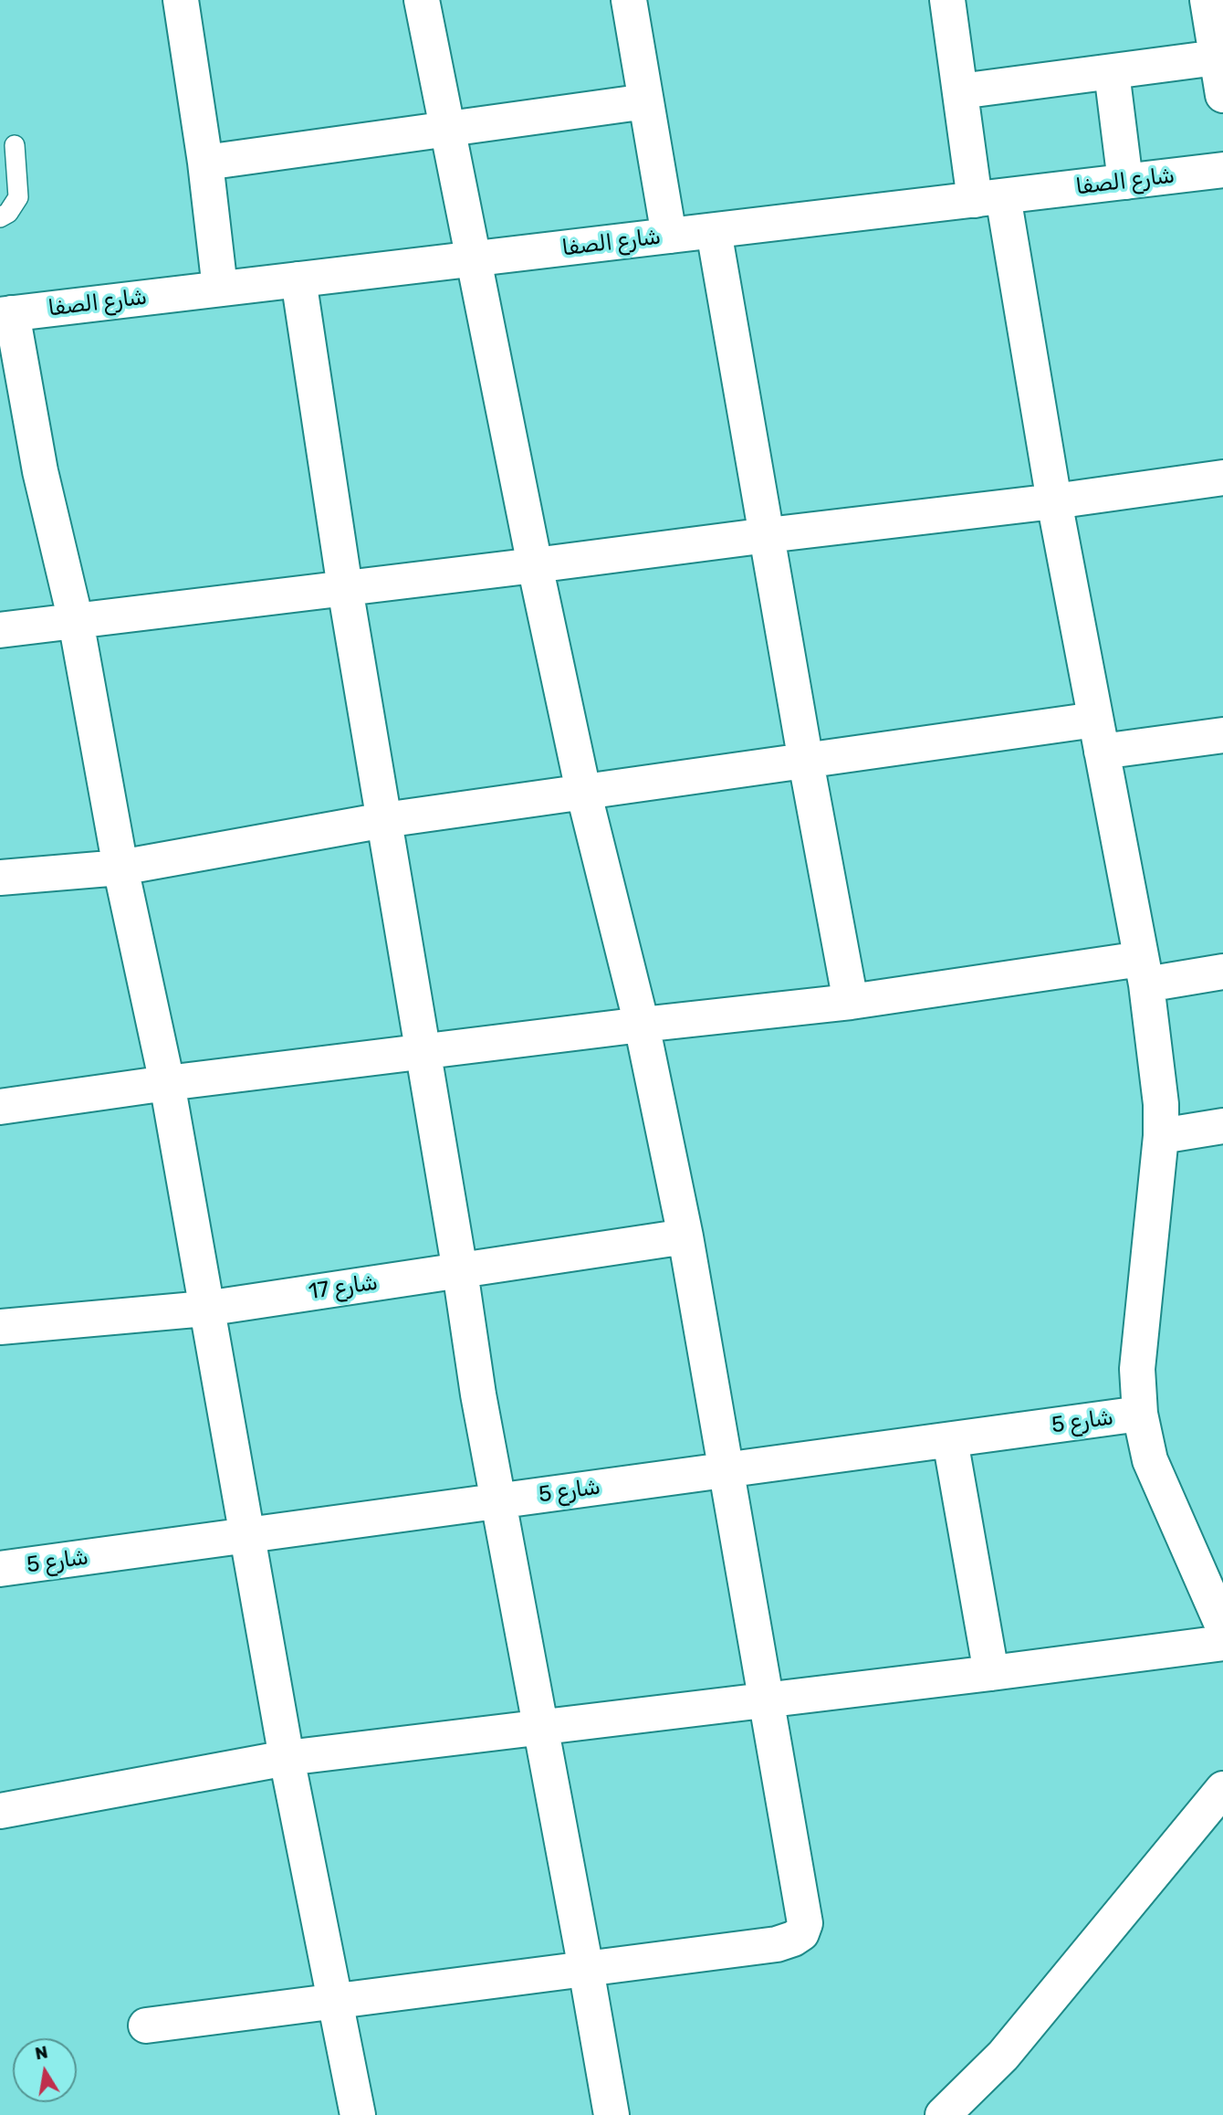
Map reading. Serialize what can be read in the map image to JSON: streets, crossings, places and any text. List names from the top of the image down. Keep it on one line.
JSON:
{"streets":{"street":["شارع الصفا","شارع 17","شارع 5"]},"north":"top"}
